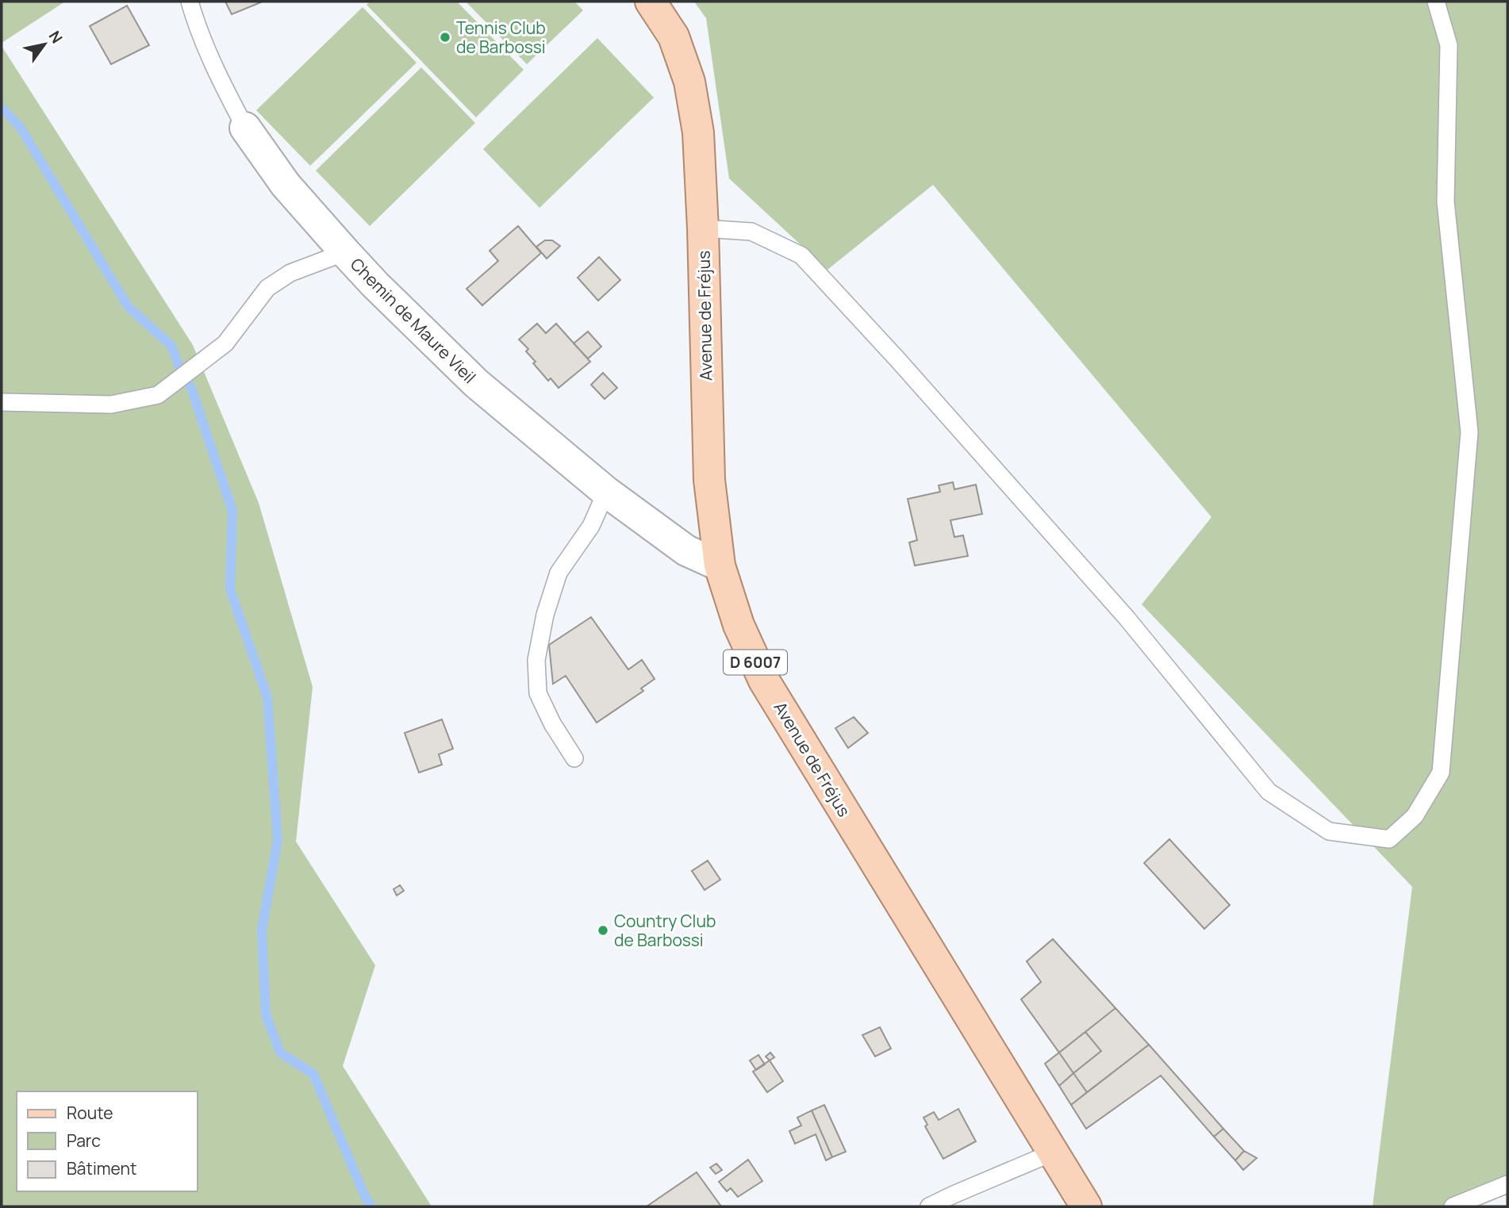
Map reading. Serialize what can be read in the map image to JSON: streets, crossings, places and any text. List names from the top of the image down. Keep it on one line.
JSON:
{"streets":{"main road":["Avenue de Fréjus","D 6007"],"street":["Chemin de Maure Vieil"]},"crossings":[["Avenue de Fréjus","Chemin de Maure Vieil"]],"places":["Tennis Club de Barbossi","Country Club de Barbossi"],"legend":["Route","Parc","Bâtiment"],"north":"top right"}
